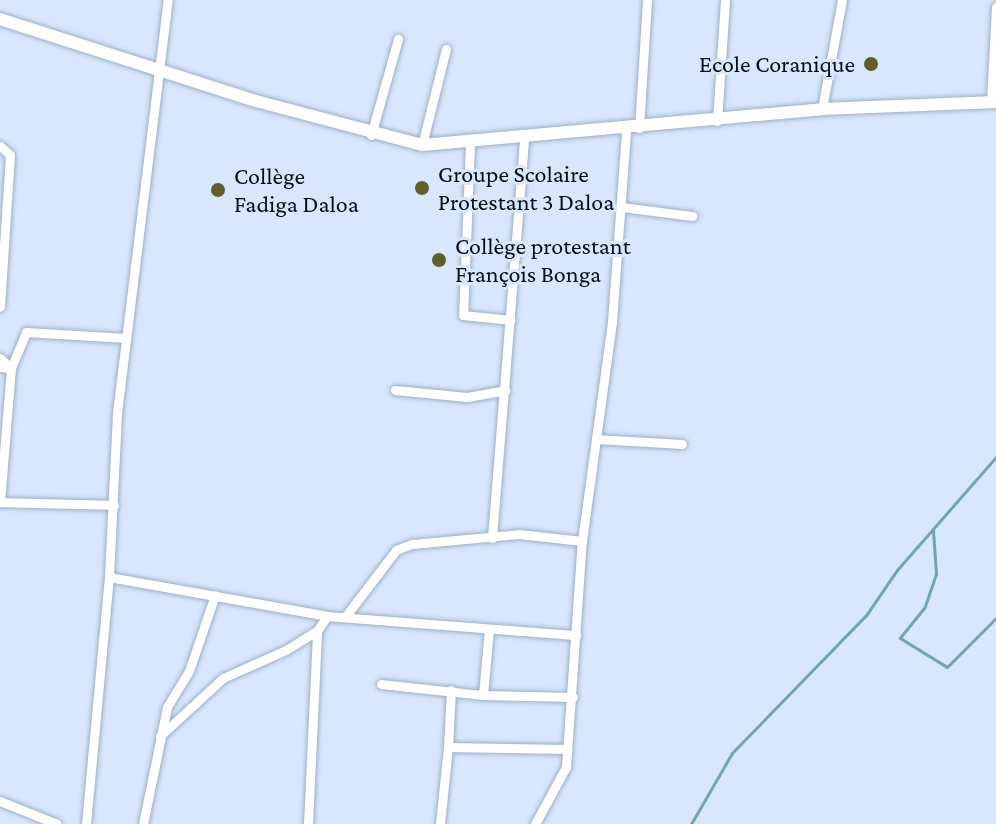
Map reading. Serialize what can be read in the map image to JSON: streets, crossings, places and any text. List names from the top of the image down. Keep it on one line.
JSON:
{"places":["Ecole Coranique","Groupe Scolaire Protestant 3 Daloa","Collège Fadiga Daloa","Collège protestant François Bonga"]}
